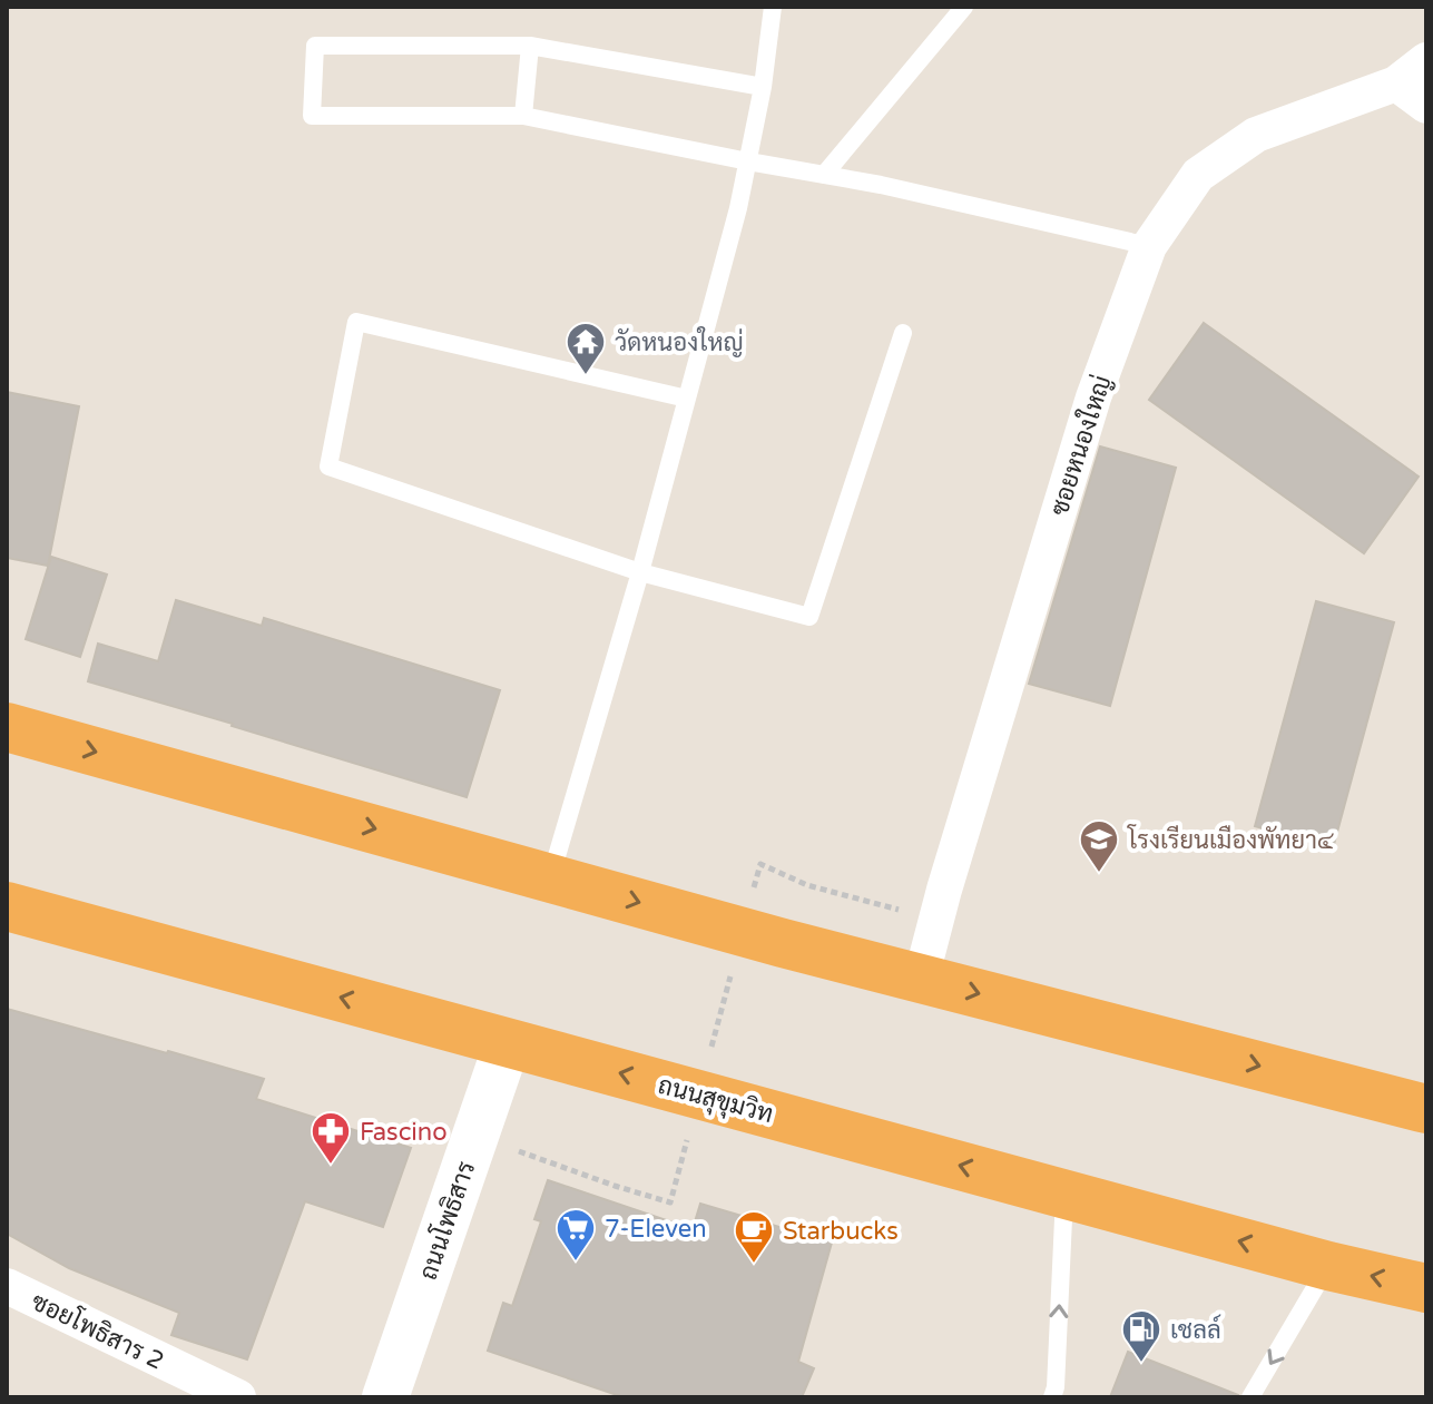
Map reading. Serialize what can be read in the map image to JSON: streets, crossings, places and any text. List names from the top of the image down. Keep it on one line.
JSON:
{"streets":{"highway":["ถนนสุขุมวิท"],"street":["ซอยหนองใหญ่","ถนนโพธิสาร","ซอยโพธิสาร 2"]},"crossings":[["ถนนสุขุมวิท","ถนนโพธิสาร"]],"places":{"temple":["วัดหนองใหญ่"],"school or university":["โรงเรียนเมืองพัทยา๔"],"pharmacy":["Fascino"],"supermarket":["7-Eleven"],"cafe":["Starbucks"],"fuel station":["เชลล์"]}}
